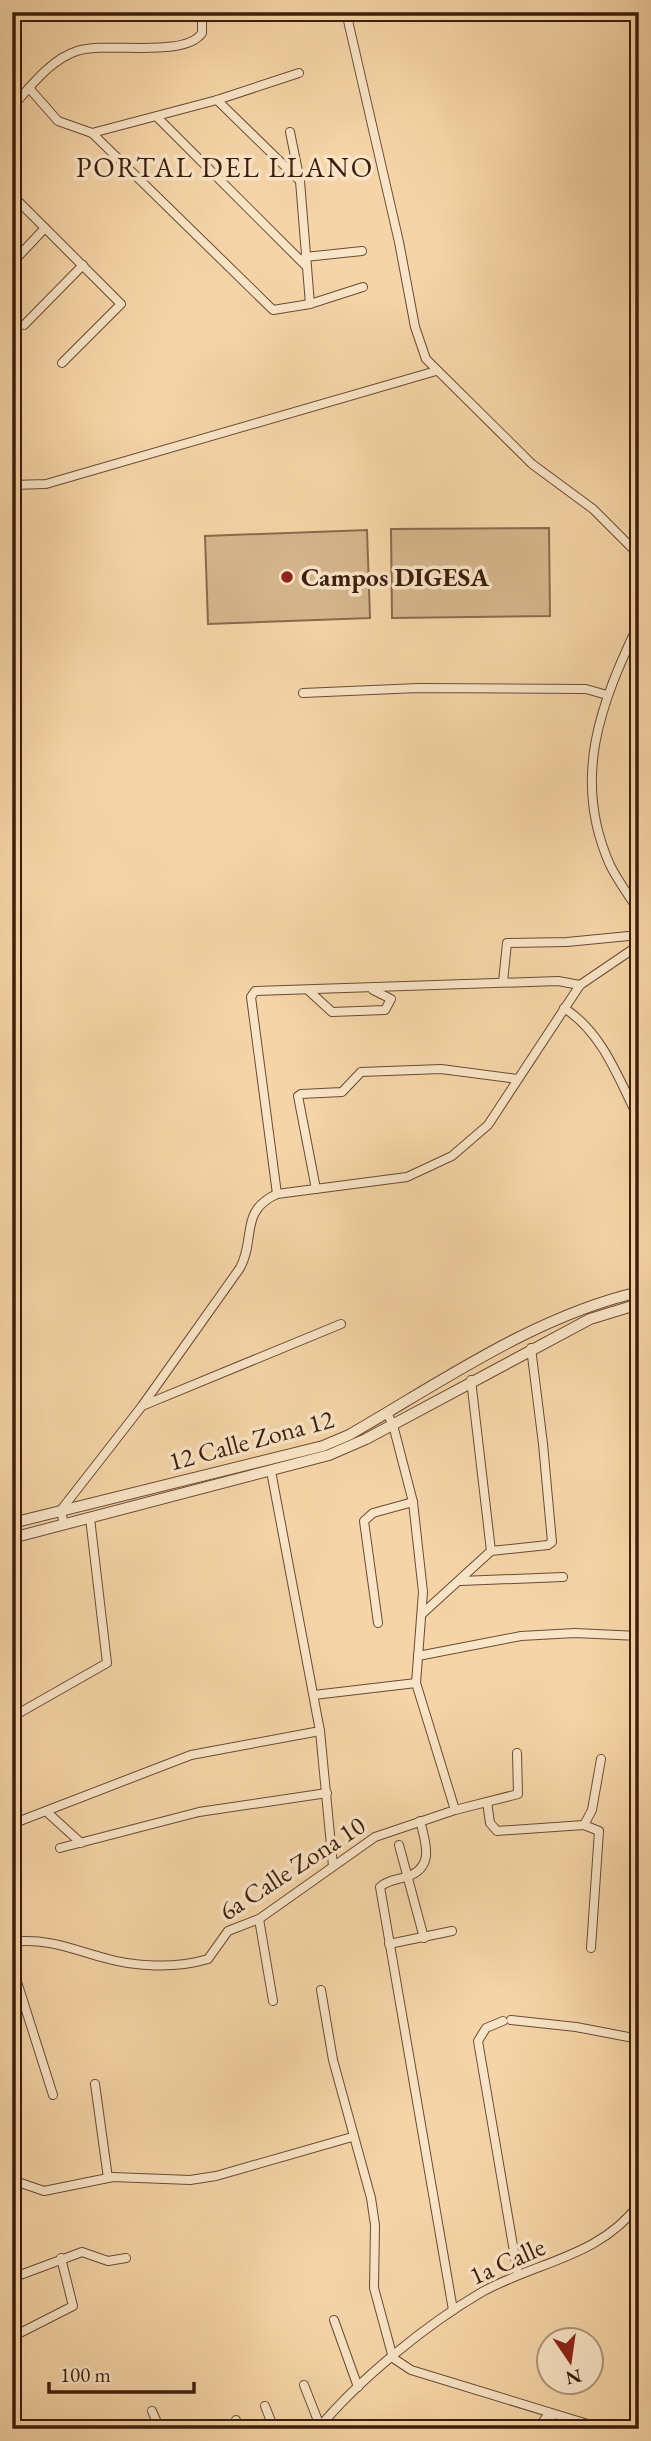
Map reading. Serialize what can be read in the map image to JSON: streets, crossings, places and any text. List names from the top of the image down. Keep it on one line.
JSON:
{"streets":{"street":["12 Calle Zona 12","6a Calle Zona 10","1a Calle"]},"districts":["PORTAL DEL LLANO"],"places":["Campos DIGESA"],"scale_bar":"100 m","north":"bottom"}
